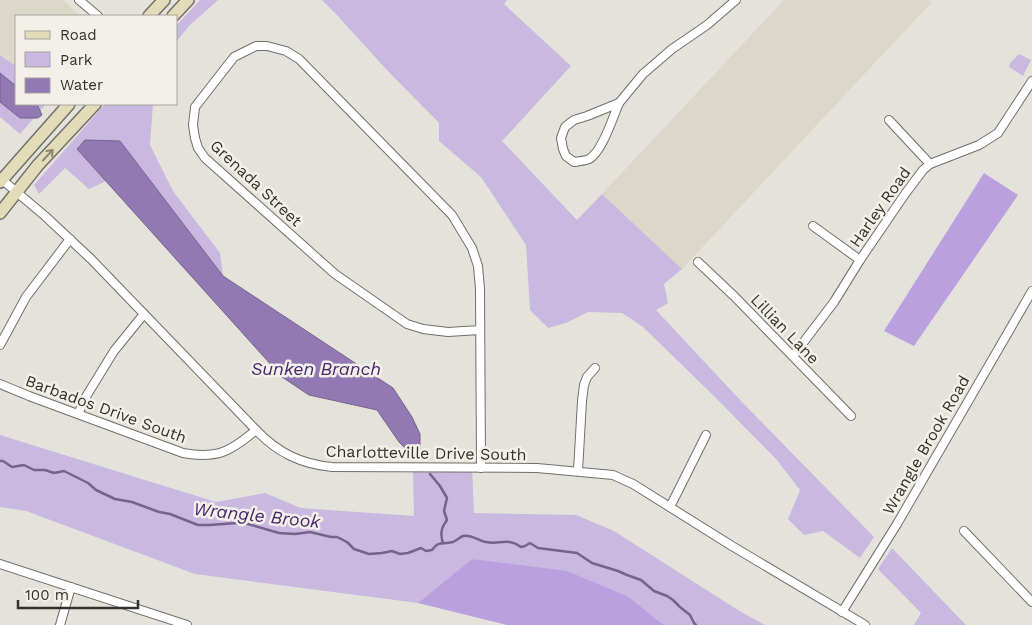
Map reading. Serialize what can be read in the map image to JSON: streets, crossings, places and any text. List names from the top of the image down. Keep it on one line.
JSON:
{"streets":{"street":["Grenada Street","Harley Road","Lillian Lane","Barbados Drive South","Wrangle Brook Road","Charlotteville Drive South"]},"crossings":[["Grenada Street","Charlotteville Drive South"],["Harley Road","Lillian Lane"],["Barbados Drive South","Charlotteville Drive South"],["Wrangle Brook Road","Charlotteville Drive South"]],"water":["Sunken Branch","Wrangle Brook"],"legend":["Road","Park","Water"],"scale_bar":"100 m"}
